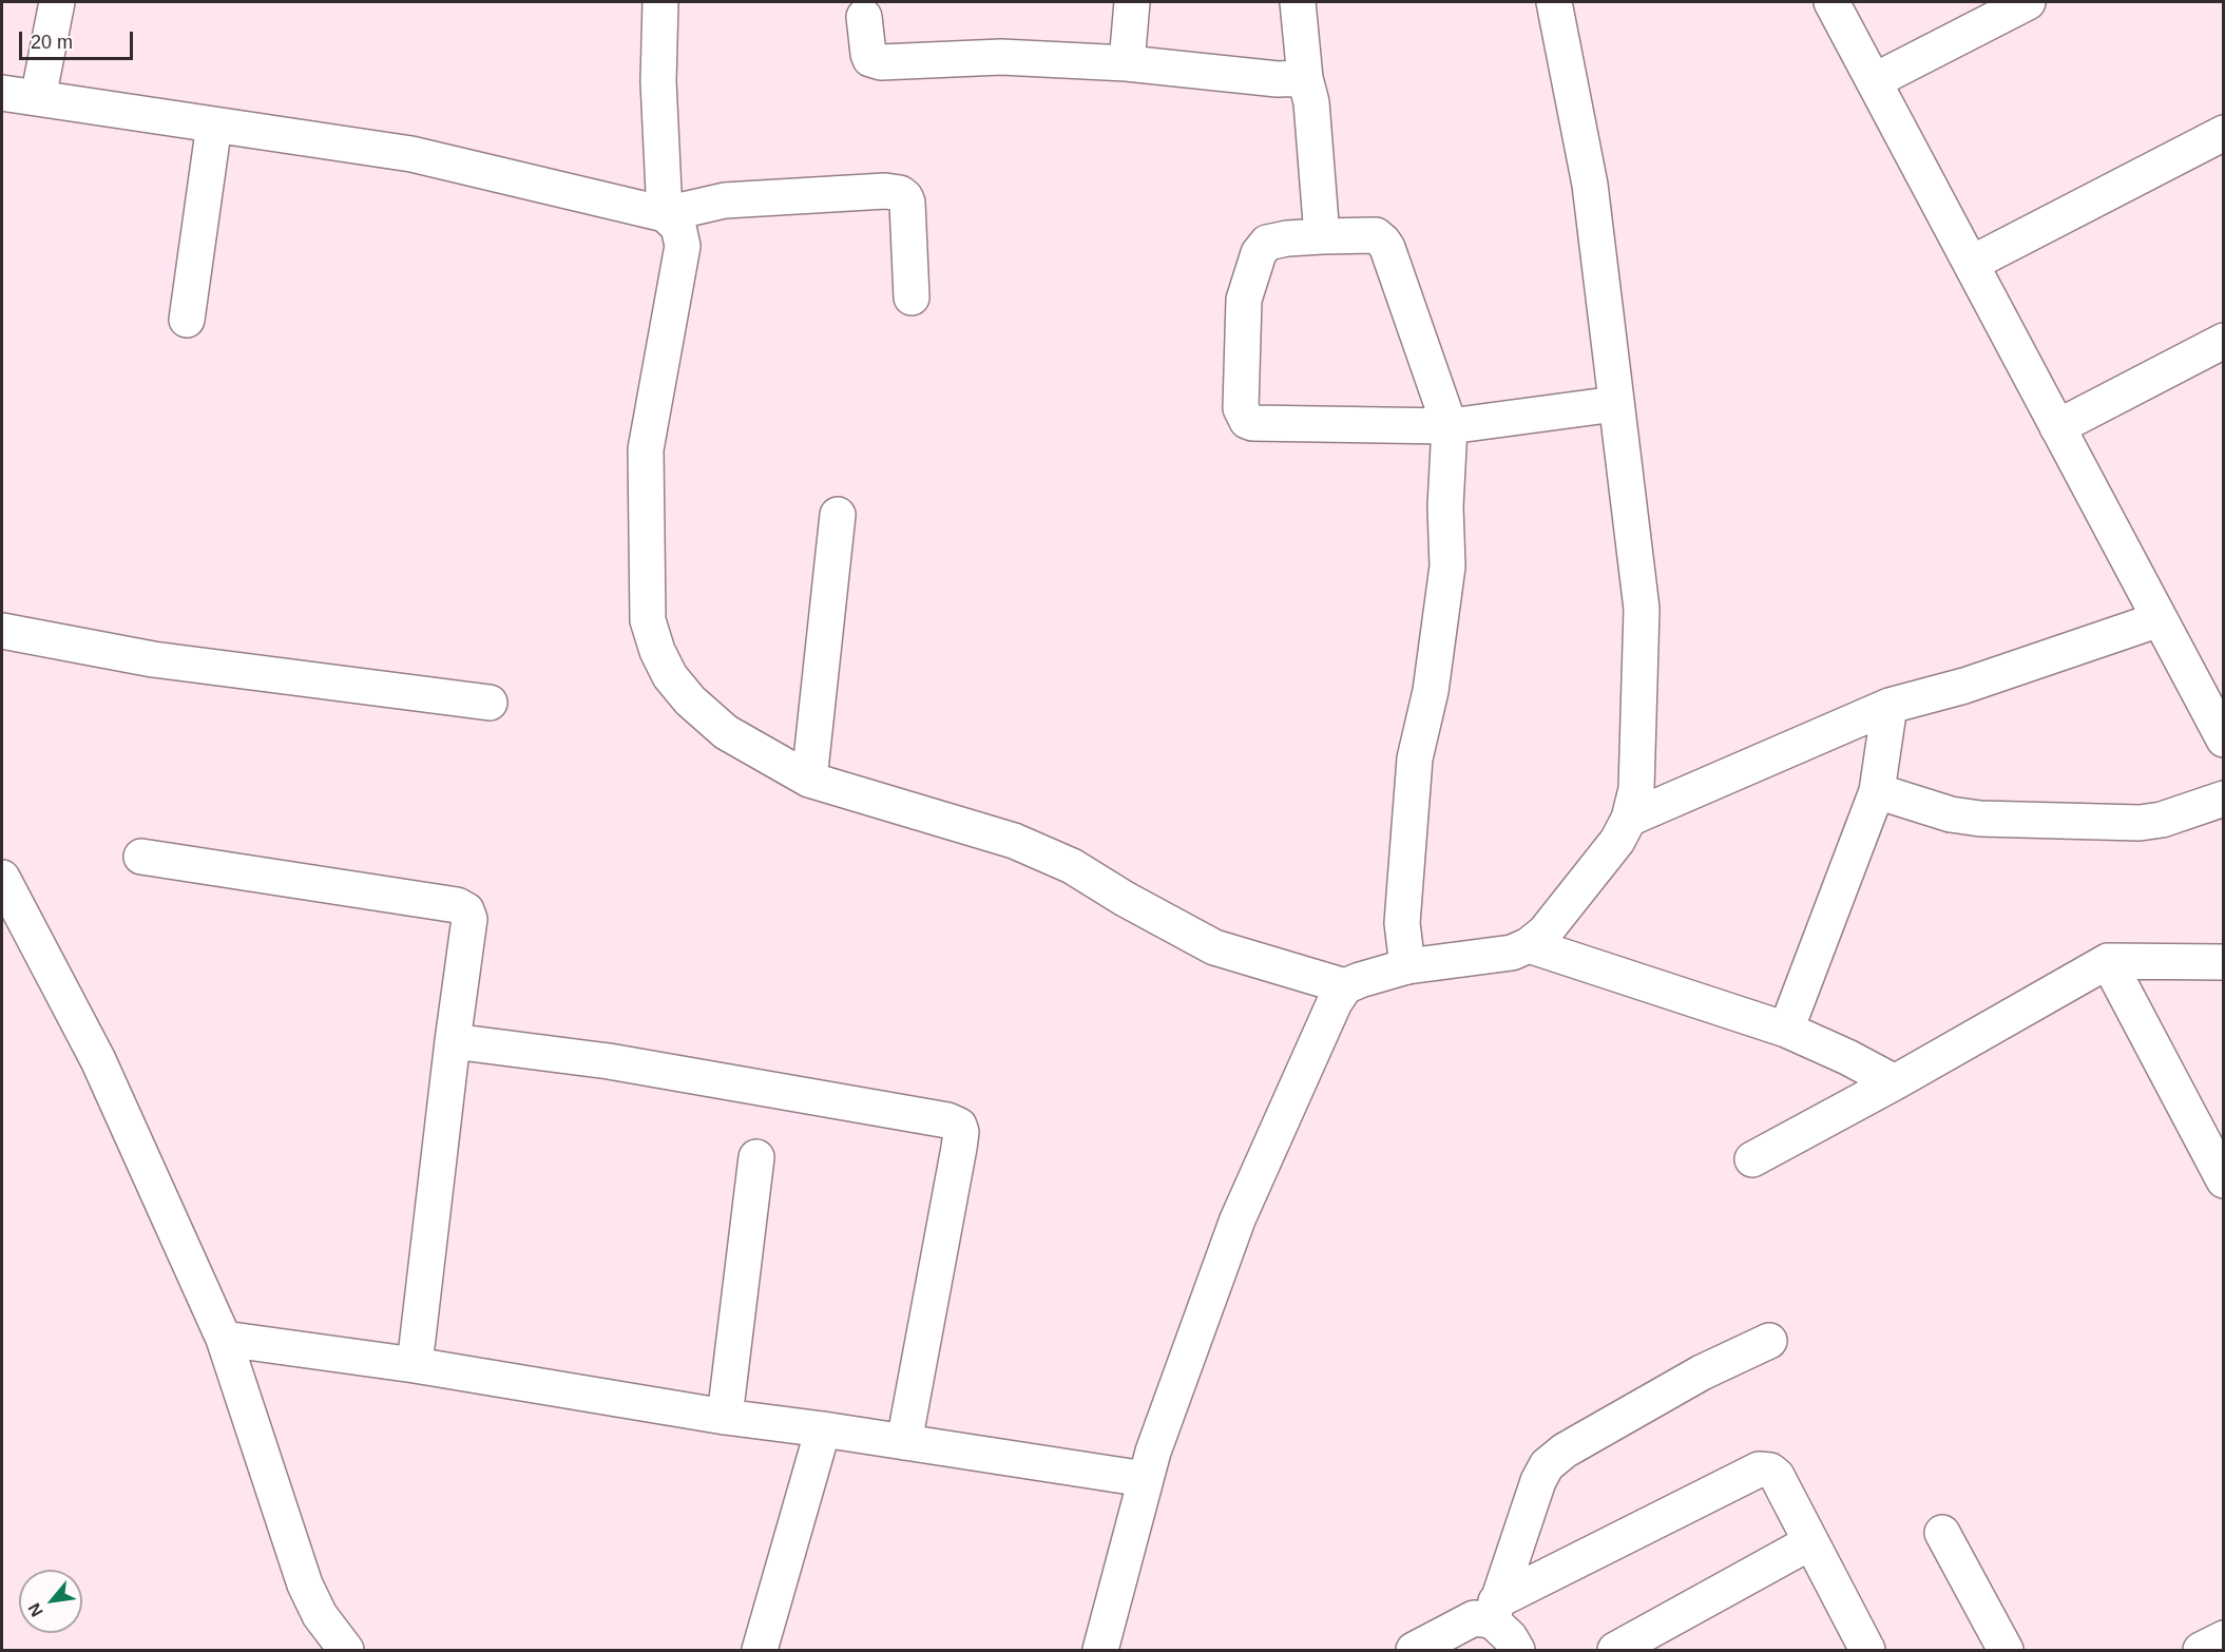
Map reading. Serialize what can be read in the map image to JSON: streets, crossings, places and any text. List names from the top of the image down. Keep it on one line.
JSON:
{"scale_bar":"20 m","north":"bottom left"}
